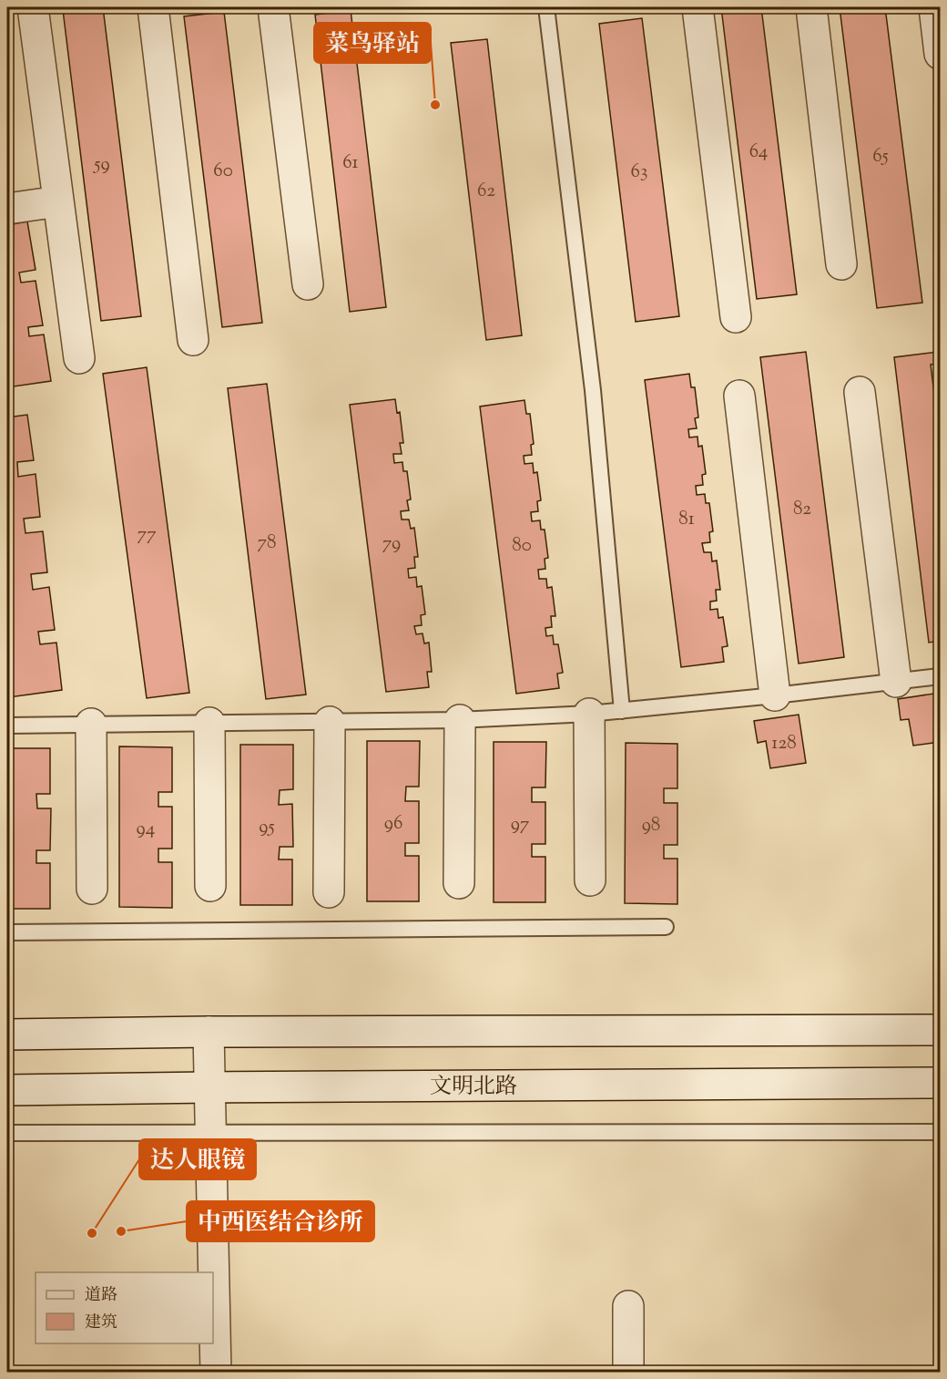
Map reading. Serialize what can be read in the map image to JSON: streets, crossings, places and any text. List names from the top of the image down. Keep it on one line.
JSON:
{"streets":{"street":["文明北路"]},"places":["菜鸟驿站","中西医结合诊所","达人眼镜"],"house_numbers":["64","65","61","59","60","63","62","82","81","77","78","79","80","128","96","97","98","95","94"],"legend":["道路","建筑"]}
